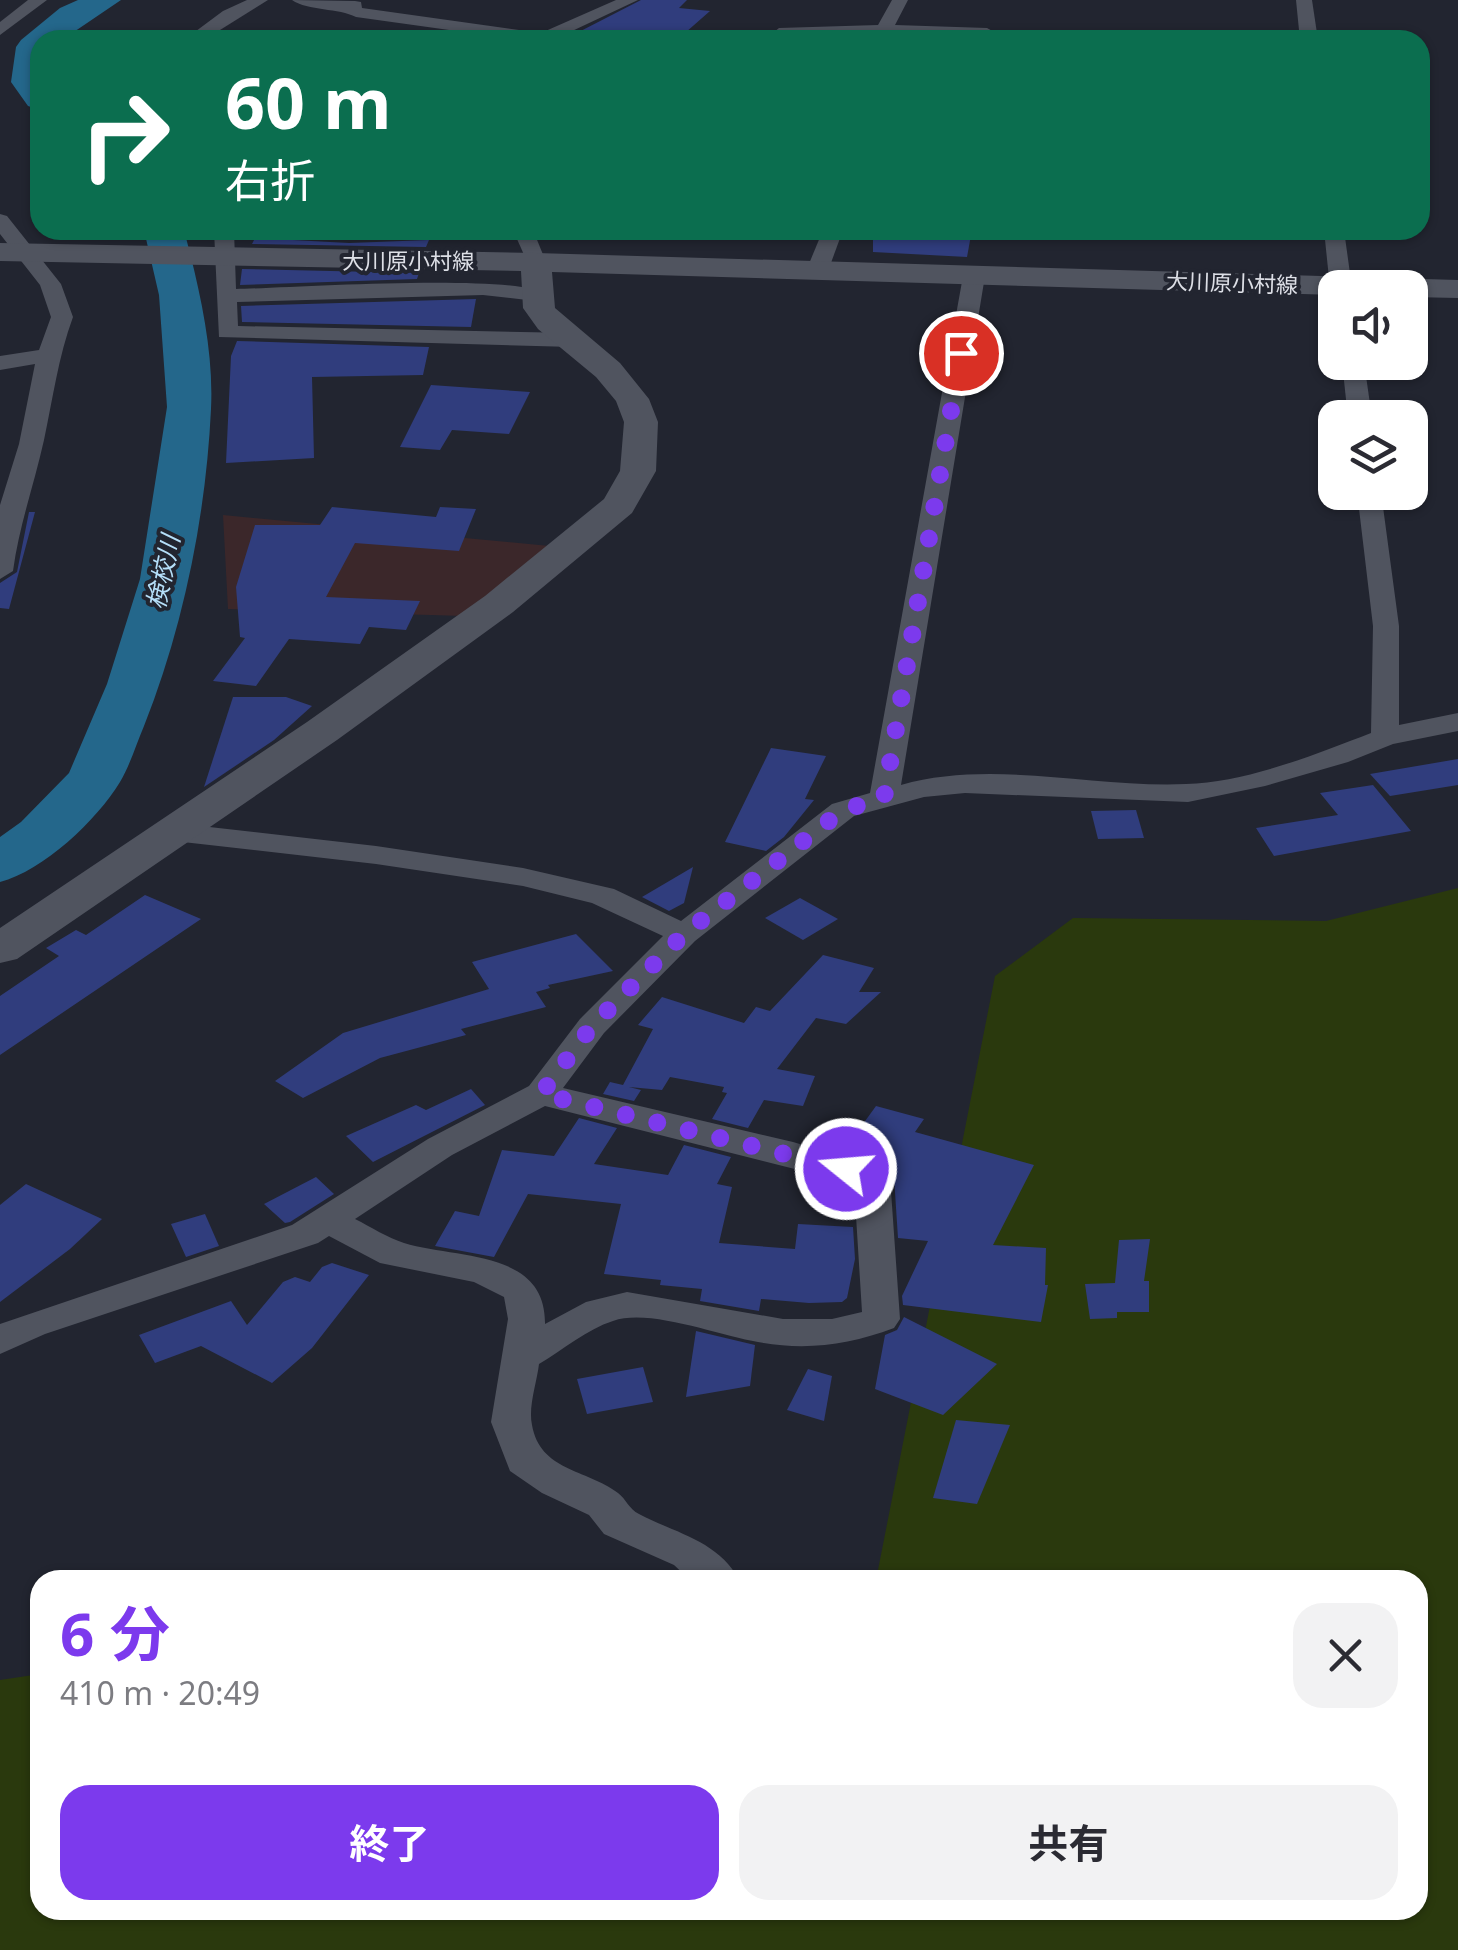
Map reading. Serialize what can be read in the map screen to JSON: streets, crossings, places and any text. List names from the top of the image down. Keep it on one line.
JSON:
{"streets":{"main road":["大川原小村線"]},"water":["検校川"],"page":{"turn":["60 m","右折"],"heading":["6 分","410 m · 20:49"],"buttons":["終了","共有"]}}
